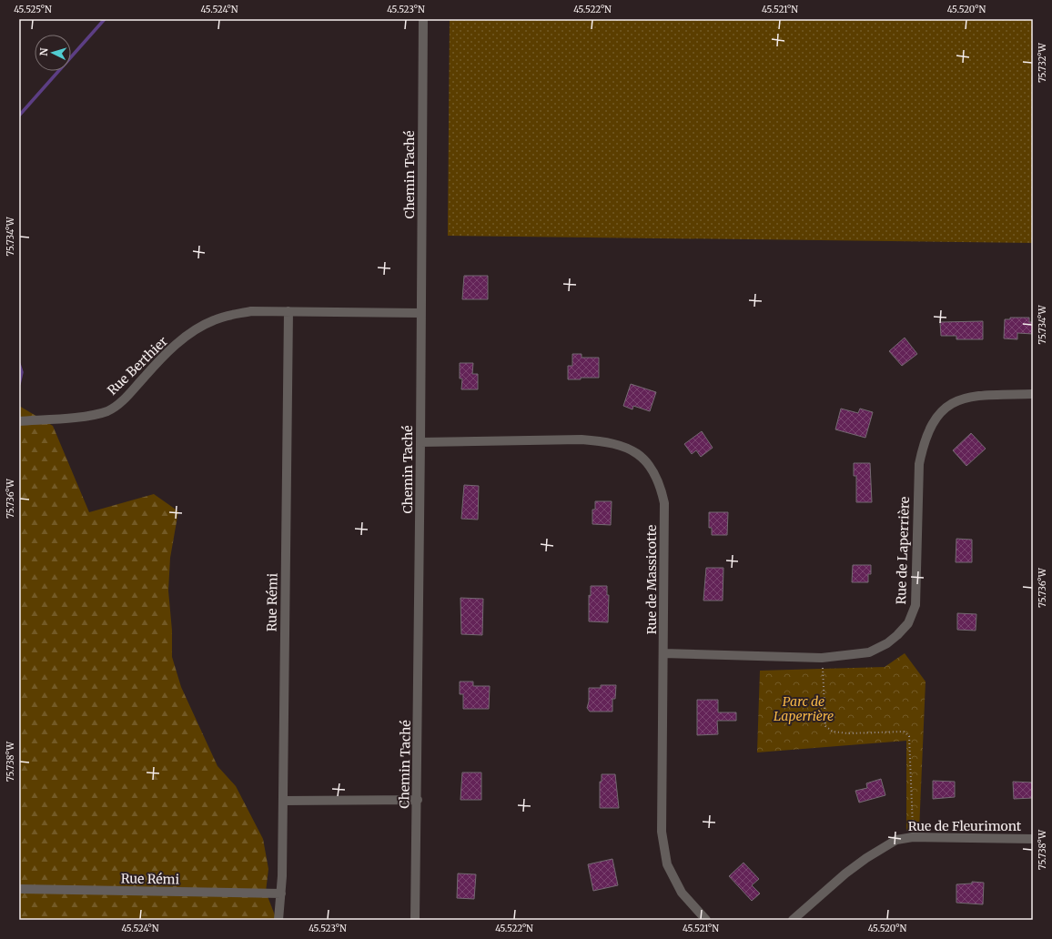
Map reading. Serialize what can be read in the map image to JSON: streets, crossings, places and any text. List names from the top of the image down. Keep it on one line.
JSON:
{"streets":{"street":["Chemin Taché","Rue Berthier","Rue de Laperrière","Rue de Massicotte","Rue Rémi","Rue de Fleurimont"]},"crossings":[["Chemin Taché","Rue Berthier"],["Chemin Taché","Rue de Massicotte"],["Rue Berthier","Rue Rémi"],["Rue de Laperrière","Rue de Massicotte"]],"parks":["Parc de Laperrière"],"north":"left","coordinates":["45.525°N","45.524°N","45.523°N","45.522°N","45.521°N","45.520°N","75.732°W","75.734°W","75.736°W","75.738°W"]}
